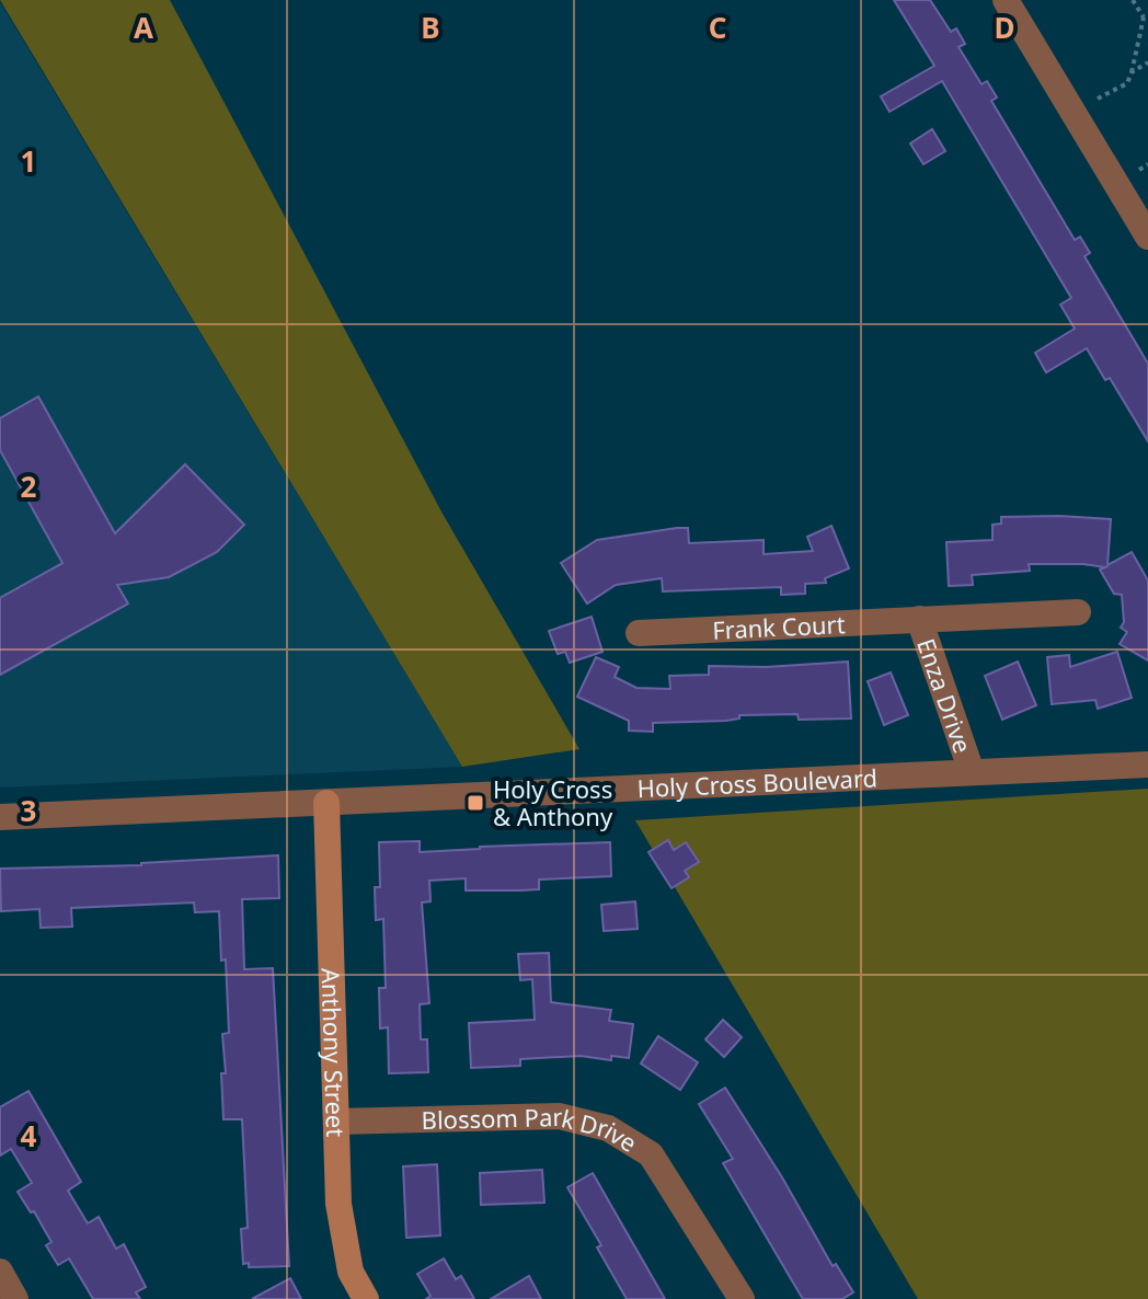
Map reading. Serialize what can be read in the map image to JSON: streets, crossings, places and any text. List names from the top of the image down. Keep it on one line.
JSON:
{"streets":{"street":["Frank Court","Enza Drive","Holy Cross Boulevard","Anthony Street","Blossom Park Drive"]},"crossings":[["Frank Court","Enza Drive"],["Enza Drive","Holy Cross Boulevard"],["Holy Cross Boulevard","Anthony Street"],["Anthony Street","Blossom Park Drive"]],"places":{"transit":["Holy Cross & Anthony"]},"grid":{"columns":["A","B","C","D"],"rows":["1","2","3","4"]}}
